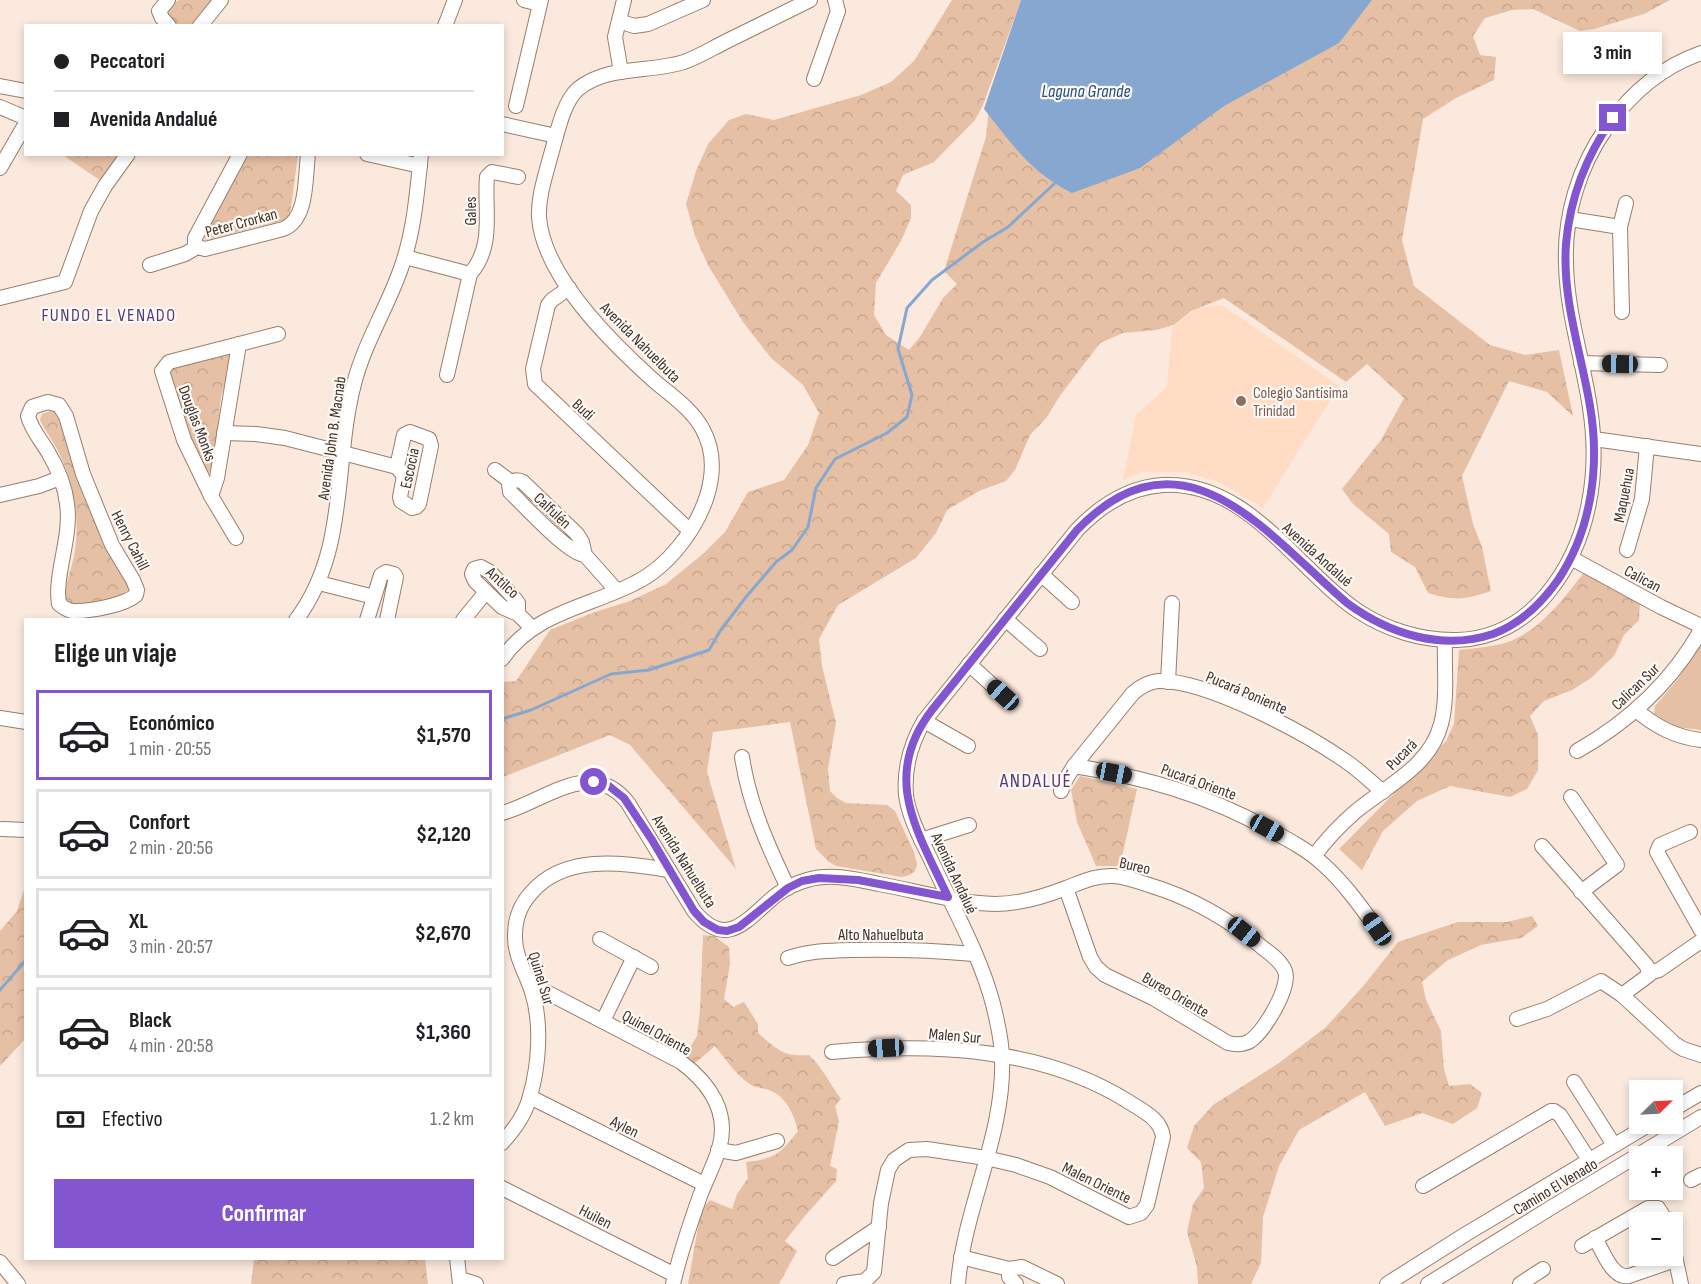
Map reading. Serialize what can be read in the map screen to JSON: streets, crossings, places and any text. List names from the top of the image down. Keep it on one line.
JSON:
{"streets":{"street":["Gales","Peter Crorkan","Avenida Nahuelbuta","Budi","Douglas Monks","Avenida John B. Macnab","Escocia","Maquehua","Calfulén","Henry Cahill","Avenida Andalué","Calican","Antilco","Calican Sur","Pucará Poniente","Pucará","Pucará Oriente","Bureo","Alto Nahuelbuta","Quinel Sur","Bureo Oriente","Quinel Oriente","Malen Sur","Aylen","Malen Oriente","Camino El Venado","Huilen"]},"crossings":[["Avenida Nahuelbuta","Budi"],["Avenida Nahuelbuta","Calfulén"],["Avenida Nahuelbuta","Avenida Andalué"],["Avenida Nahuelbuta","Antilco"],["Avenida Nahuelbuta","Bureo"],["Avenida Nahuelbuta","Quinel Sur"],["Douglas Monks","Avenida John B. Macnab"],["Douglas Monks","Escocia"],["Avenida John B. Macnab","Escocia"],["Maquehua","Avenida Andalué"],["Avenida Andalué","Calican"],["Avenida Andalué","Pucará"],["Avenida Andalué","Bureo"],["Avenida Andalué","Alto Nahuelbuta"],["Avenida Andalué","Malen Sur"],["Avenida Andalué","Malen Oriente"],["Calican","Calican Sur"],["Pucará Poniente","Pucará"],["Pucará Poniente","Pucará Oriente"],["Pucará","Pucará Oriente"],["Bureo","Bureo Oriente"],["Quinel Sur","Quinel Oriente"],["Quinel Sur","Aylen"],["Quinel Oriente","Aylen"],["Quinel Oriente","Huilen"],["Malen Sur","Malen Oriente"]],"districts":["FUNDO EL VENADO","ANDALUÉ"],"water":["Laguna Grande"],"places":["Colegio Santísima Trinidad"],"north":"top right","page":{"banner":["Peccatori","Avenida Andalué"],"bubble":"3 min","heading":"Elige un viaje","list":[{"name":"Económico","note":"1 min · 20:55","value":"$1,570"},{"name":"Confort","note":"2 min · 20:56","value":"$2,120"},{"name":"XL","note":"3 min · 20:57","value":"$2,670"},{"name":"Black","note":"4 min · 20:58","value":"$1,360"}],"map_buttons":["+","−"],"pay":["Efectivo","1.2 km"],"buttons":"Confirmar"}}
